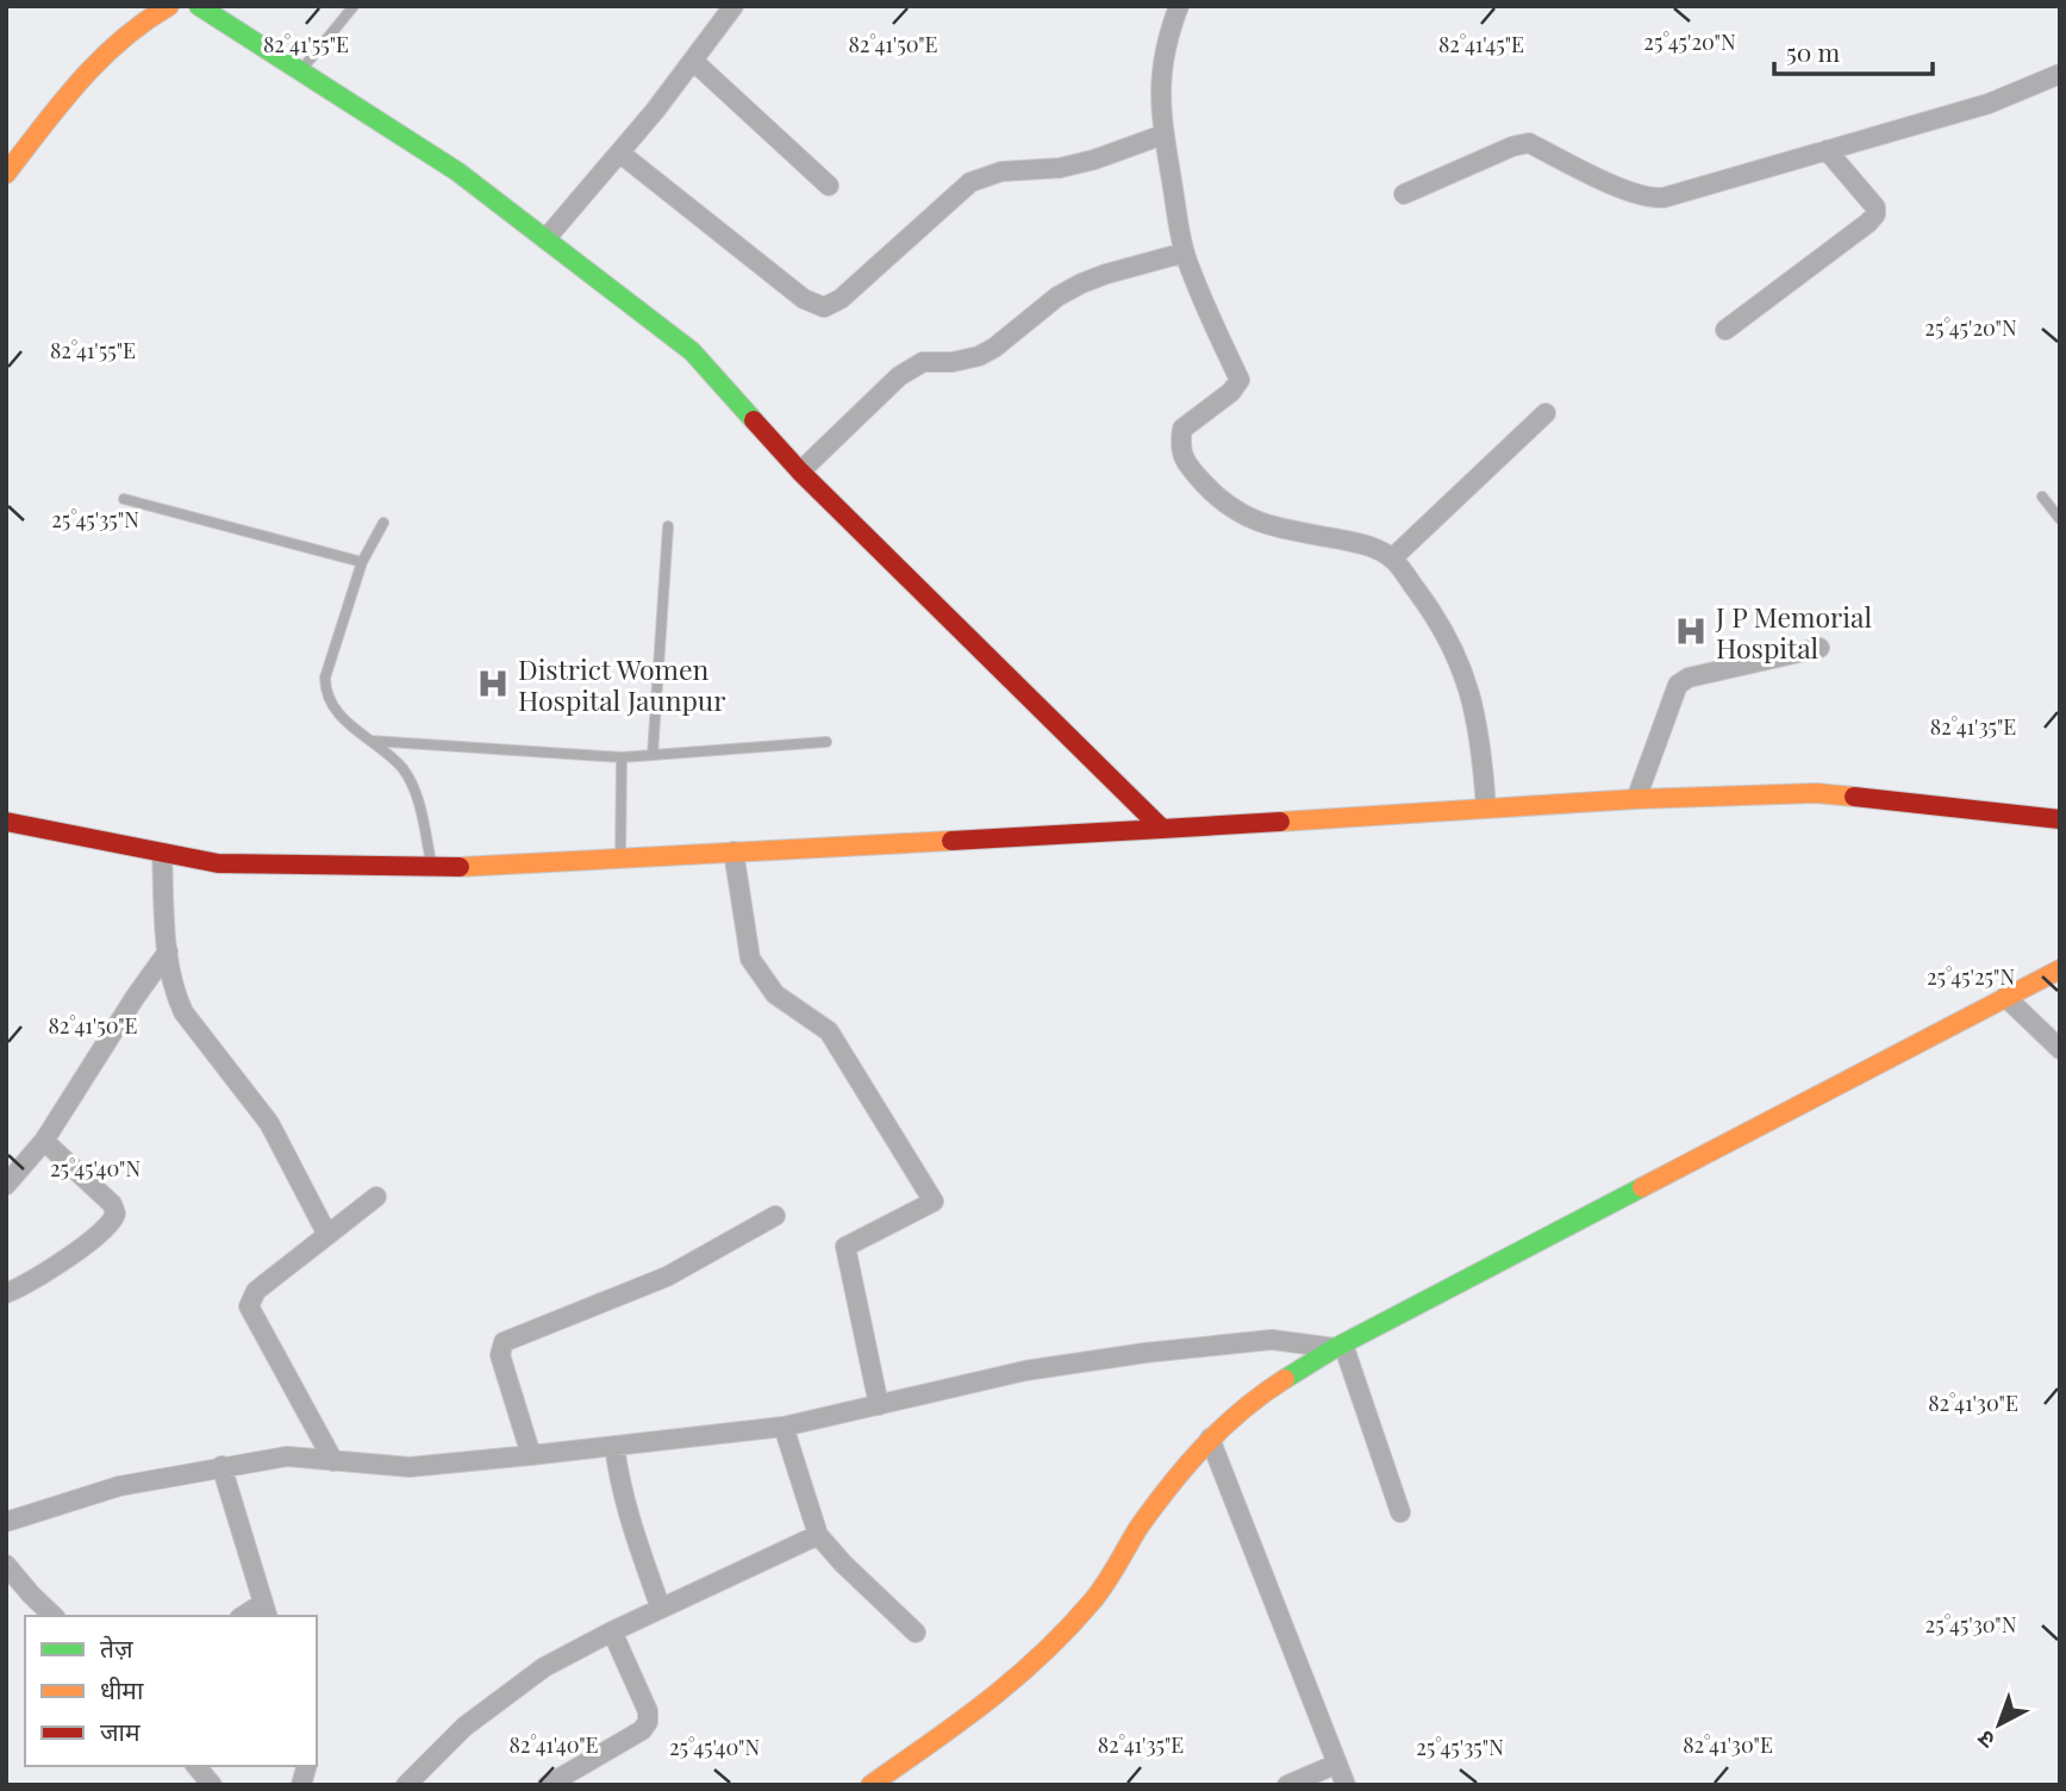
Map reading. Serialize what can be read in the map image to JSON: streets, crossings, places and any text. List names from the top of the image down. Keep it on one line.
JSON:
{"places":{"hospital":["J P Memorial Hospital","District Women Hospital Jaunpur"]},"legend":["तेज़","धीमा","जाम"],"scale_bar":"50 m","north":"bottom left","coordinates":["25°45'20\"N","82°41'55\"E","82°41'50\"E","82°41'45\"E","25°45'35\"N","82°41'35\"E","25°45'25\"N","25°45'40\"N","82°41'30\"E","25°45'30\"N","82°41'40\"E"]}
